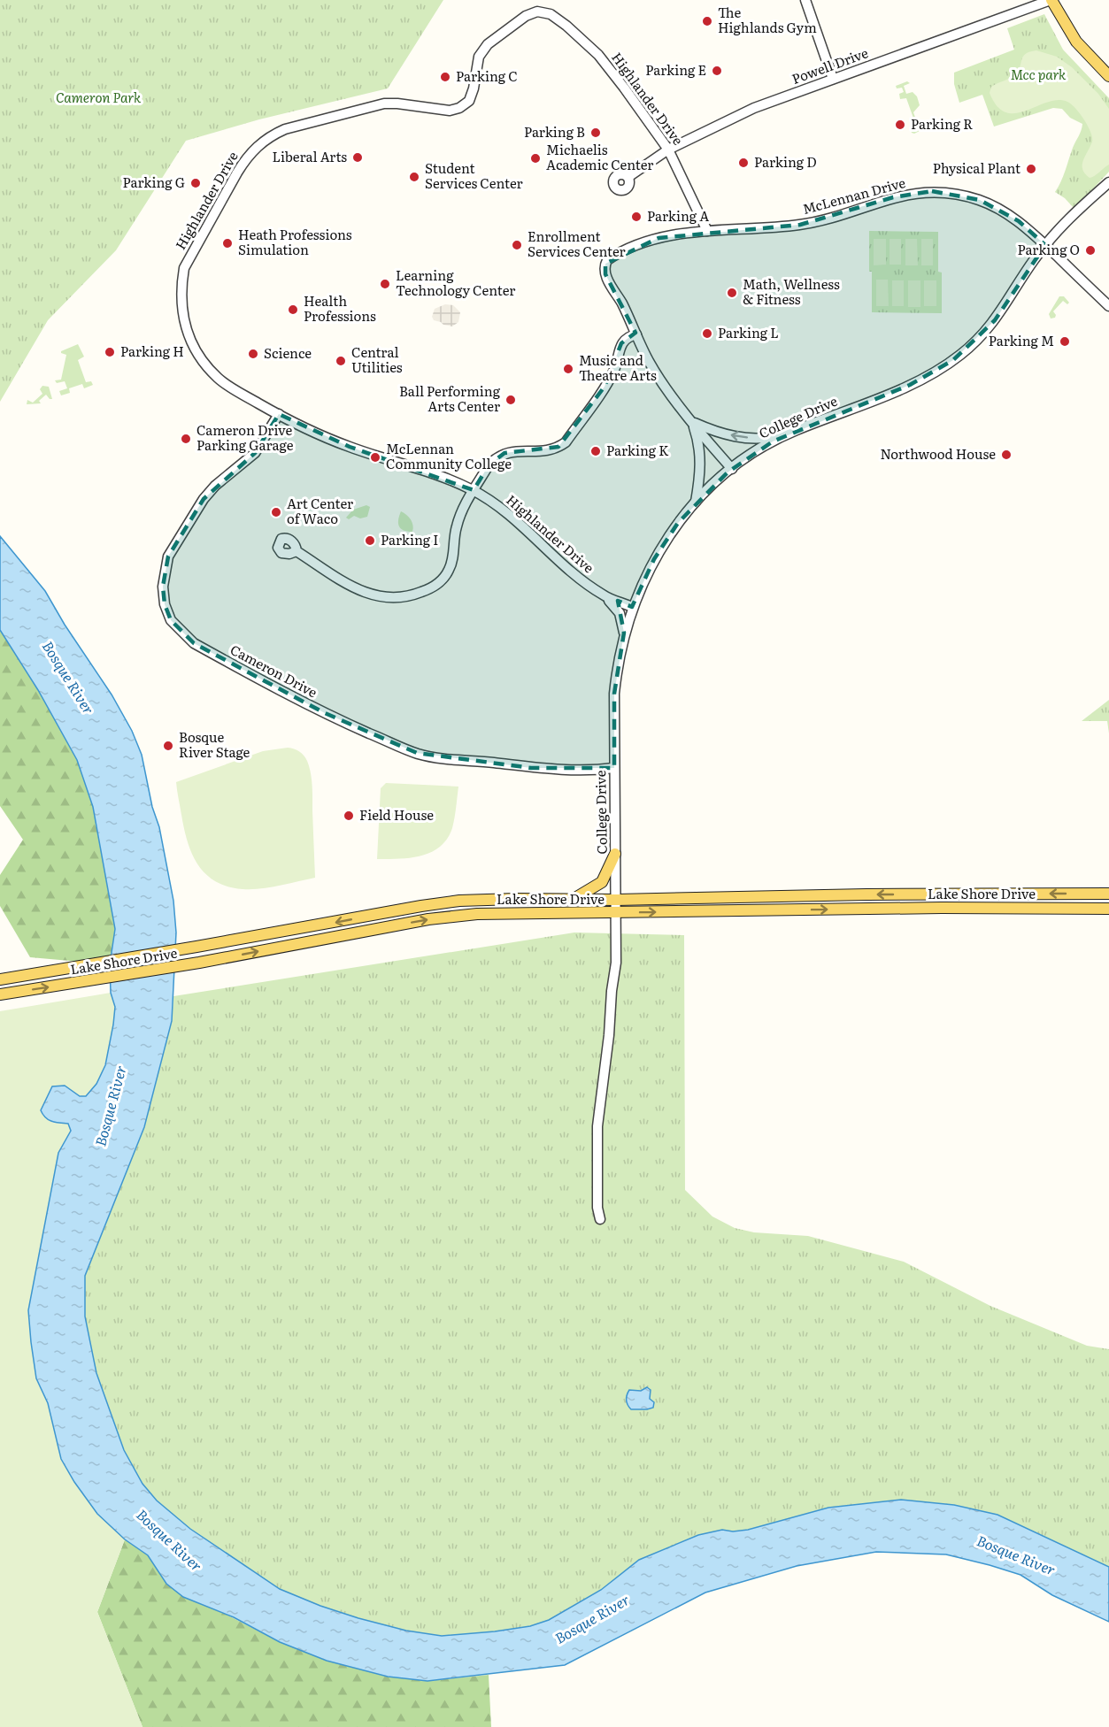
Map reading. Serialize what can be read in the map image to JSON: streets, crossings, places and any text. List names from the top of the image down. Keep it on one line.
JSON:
{"streets":{"main road":["Lake Shore Drive"],"street":["Powell Drive","Highlander Drive","McLennan Drive","College Drive","Cameron Drive"]},"crossings":[["Powell Drive","Highlander Drive"],["Highlander Drive","McLennan Drive"],["Highlander Drive","College Drive"],["Highlander Drive","Cameron Drive"],["McLennan Drive","College Drive"],["College Drive","Cameron Drive"],["College Drive","Lake Shore Drive"]],"water":["Bosque River"],"parks":["Mcc park","Cameron Park"],"places":["The Highlands Gym","Parking E","Parking C","Parking R","Parking B","Liberal Arts","Michaelis Academic Center","Parking D","Physical Plant","Student Services Center","Parking G","Parking A","Heath Professions Simulation","Enrollment Services Center","Parking O","Learning Technology Center","Math, Wellness & Fitness","Health Professions","Parking L","Parking M","Parking H","Science","Central Utilities","Music and Theatre Arts","Ball Performing Arts Center","Cameron Drive Parking Garage","Parking K","Northwood House","McLennan Community College","Art Center of Waco","Parking I","Bosque River Stage","Field House"]}
